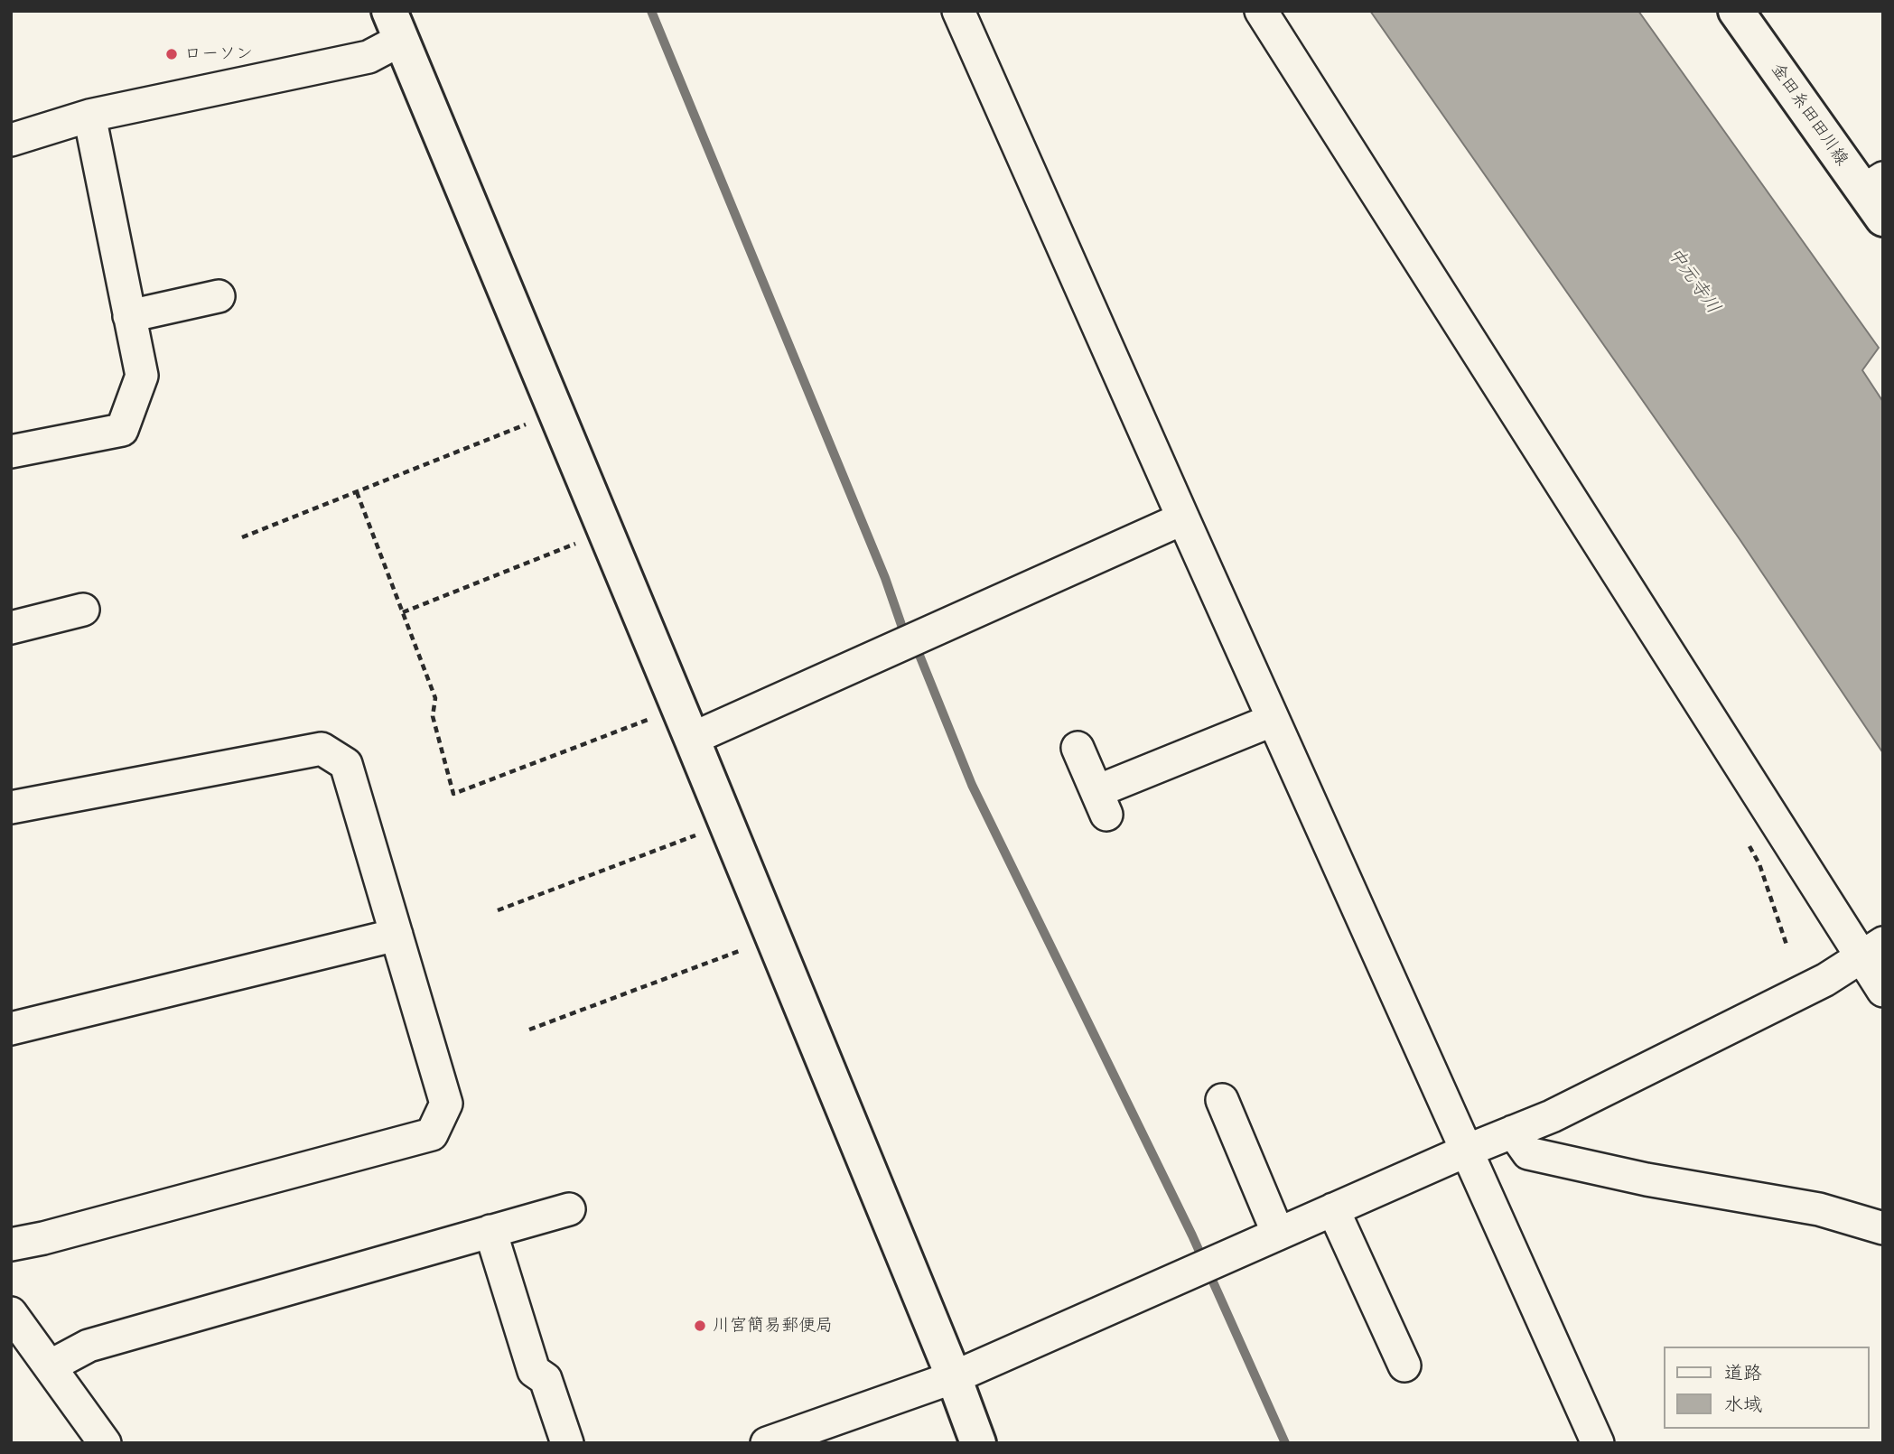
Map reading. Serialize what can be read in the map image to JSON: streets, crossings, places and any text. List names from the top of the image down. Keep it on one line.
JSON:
{"streets":{"street":["金田糸田田川線"]},"water":["中元寺川"],"places":["ローソン","川宮簡易郵便局"],"legend":["道路","水域"]}
